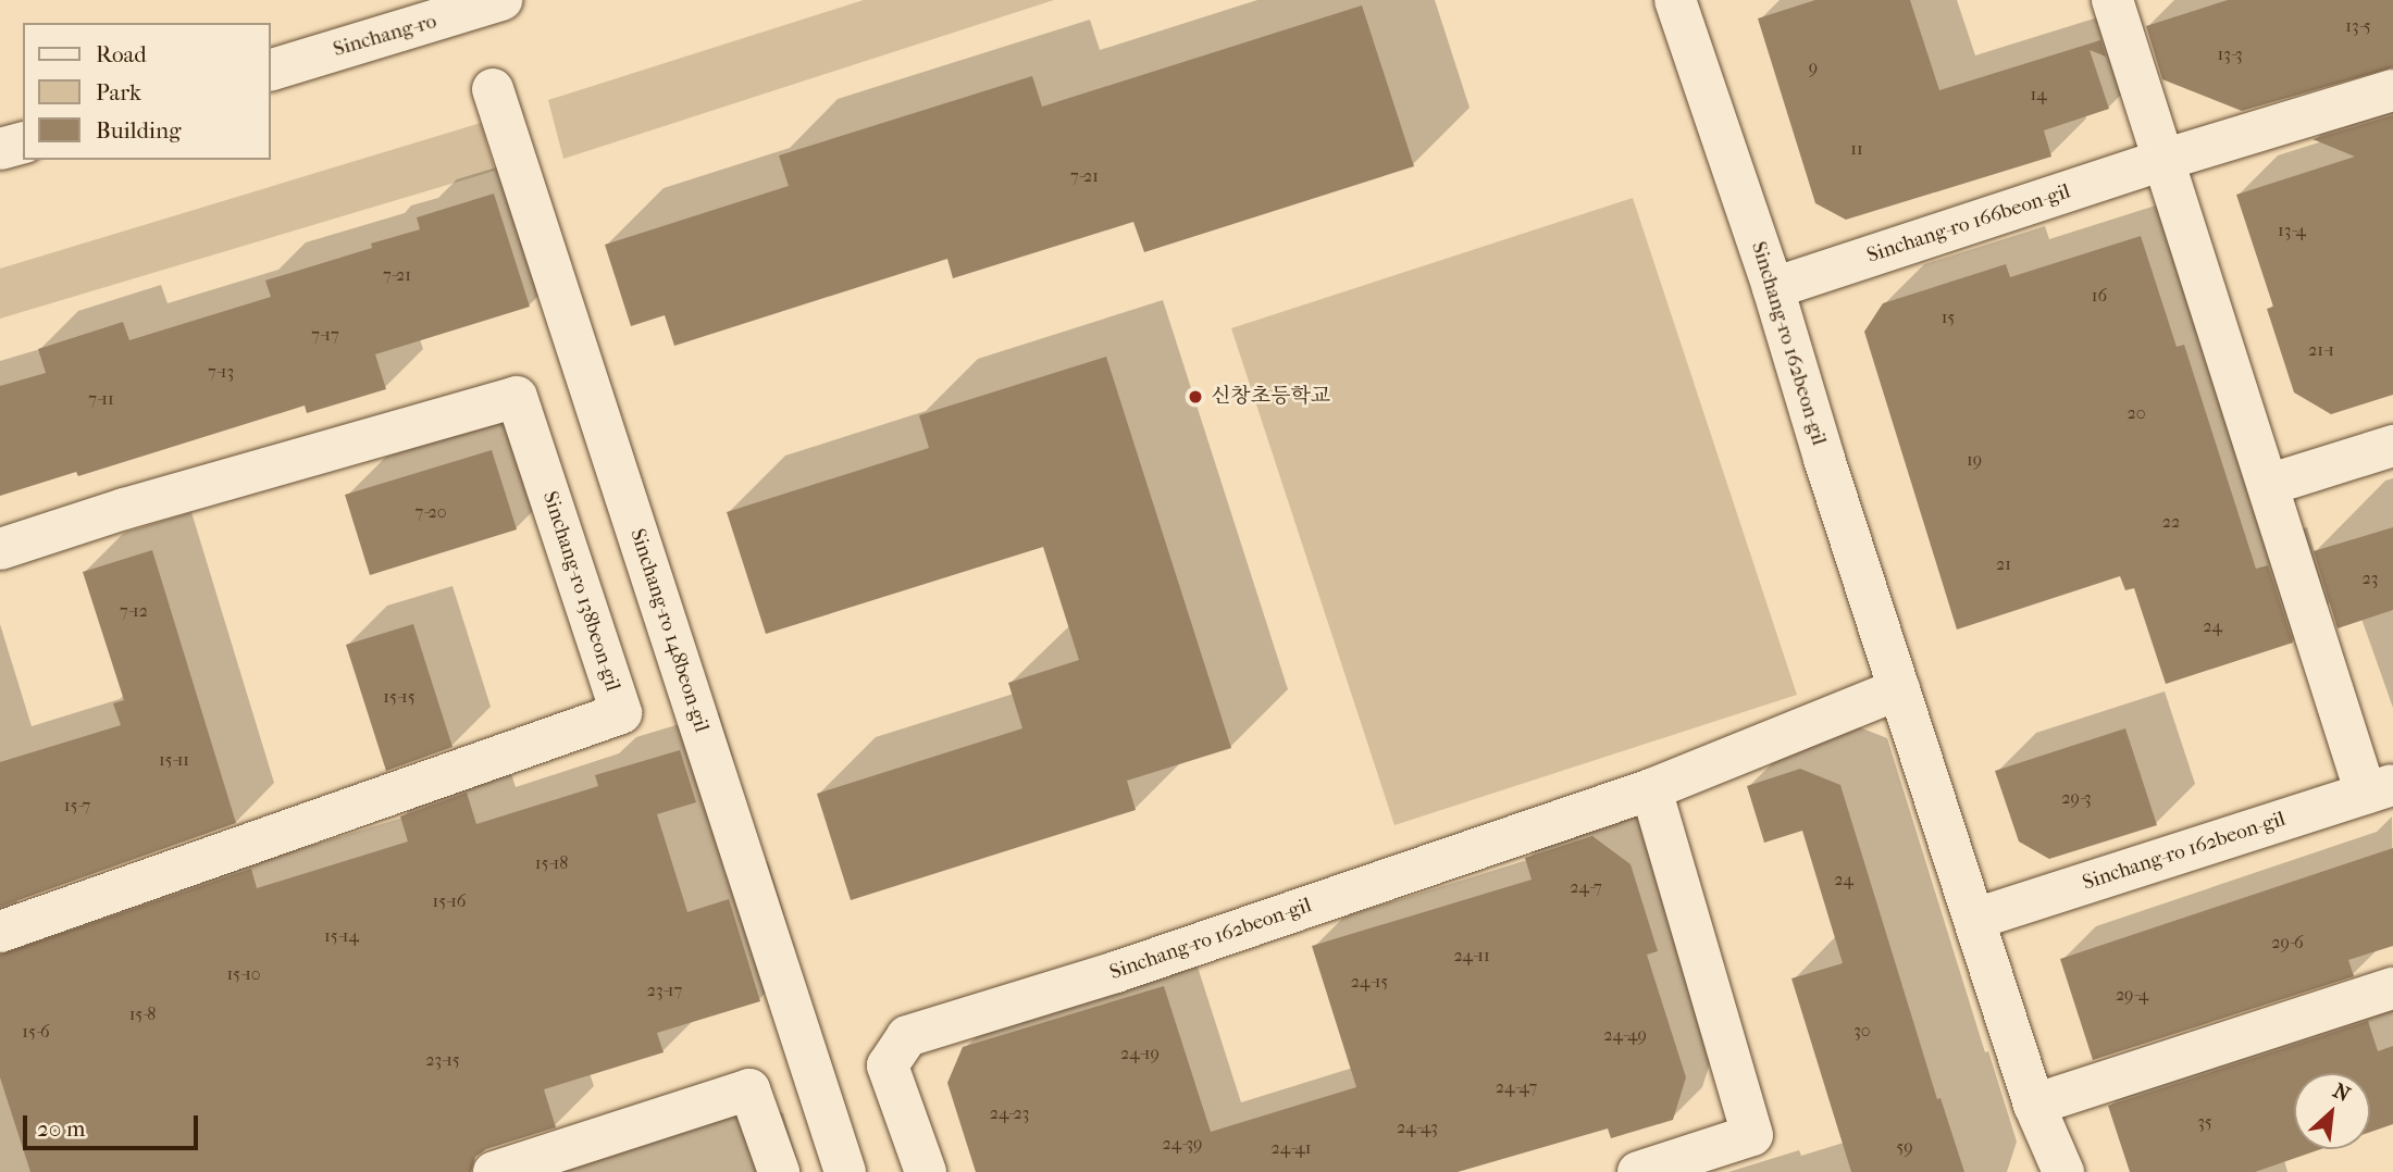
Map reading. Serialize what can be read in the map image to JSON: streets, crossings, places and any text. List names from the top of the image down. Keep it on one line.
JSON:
{"streets":{"street":["Sinchang-ro","Sinchang-ro 166beon-gil","Sinchang-ro 162beon-gil","Sinchang-ro 138beon-gil","Sinchang-ro 148beon-gil"]},"crossings":[["Sinchang-ro 166beon-gil","Sinchang-ro 162beon-gil"]],"places":["신창초등학교"],"house_numbers":["13-5","13-3","9","14","11","7-21","13-4","7-21","16","15","7-17","21-1","7-13","7-11","20","19","7-20","22","21","23","7-12","24","15-15","15-11","29-3","15-7","15-18","24","24-7","15-16","15-14","29-6","24-11","15-10","24-15","23-17","29-4","15-8","30","15-6","24-49","24-19","23-15","24-47","24-23","35","24-43","24-39","59","24-41"],"legend":["Road","Park","Building"],"scale_bar":"20 m","north":"top right"}
